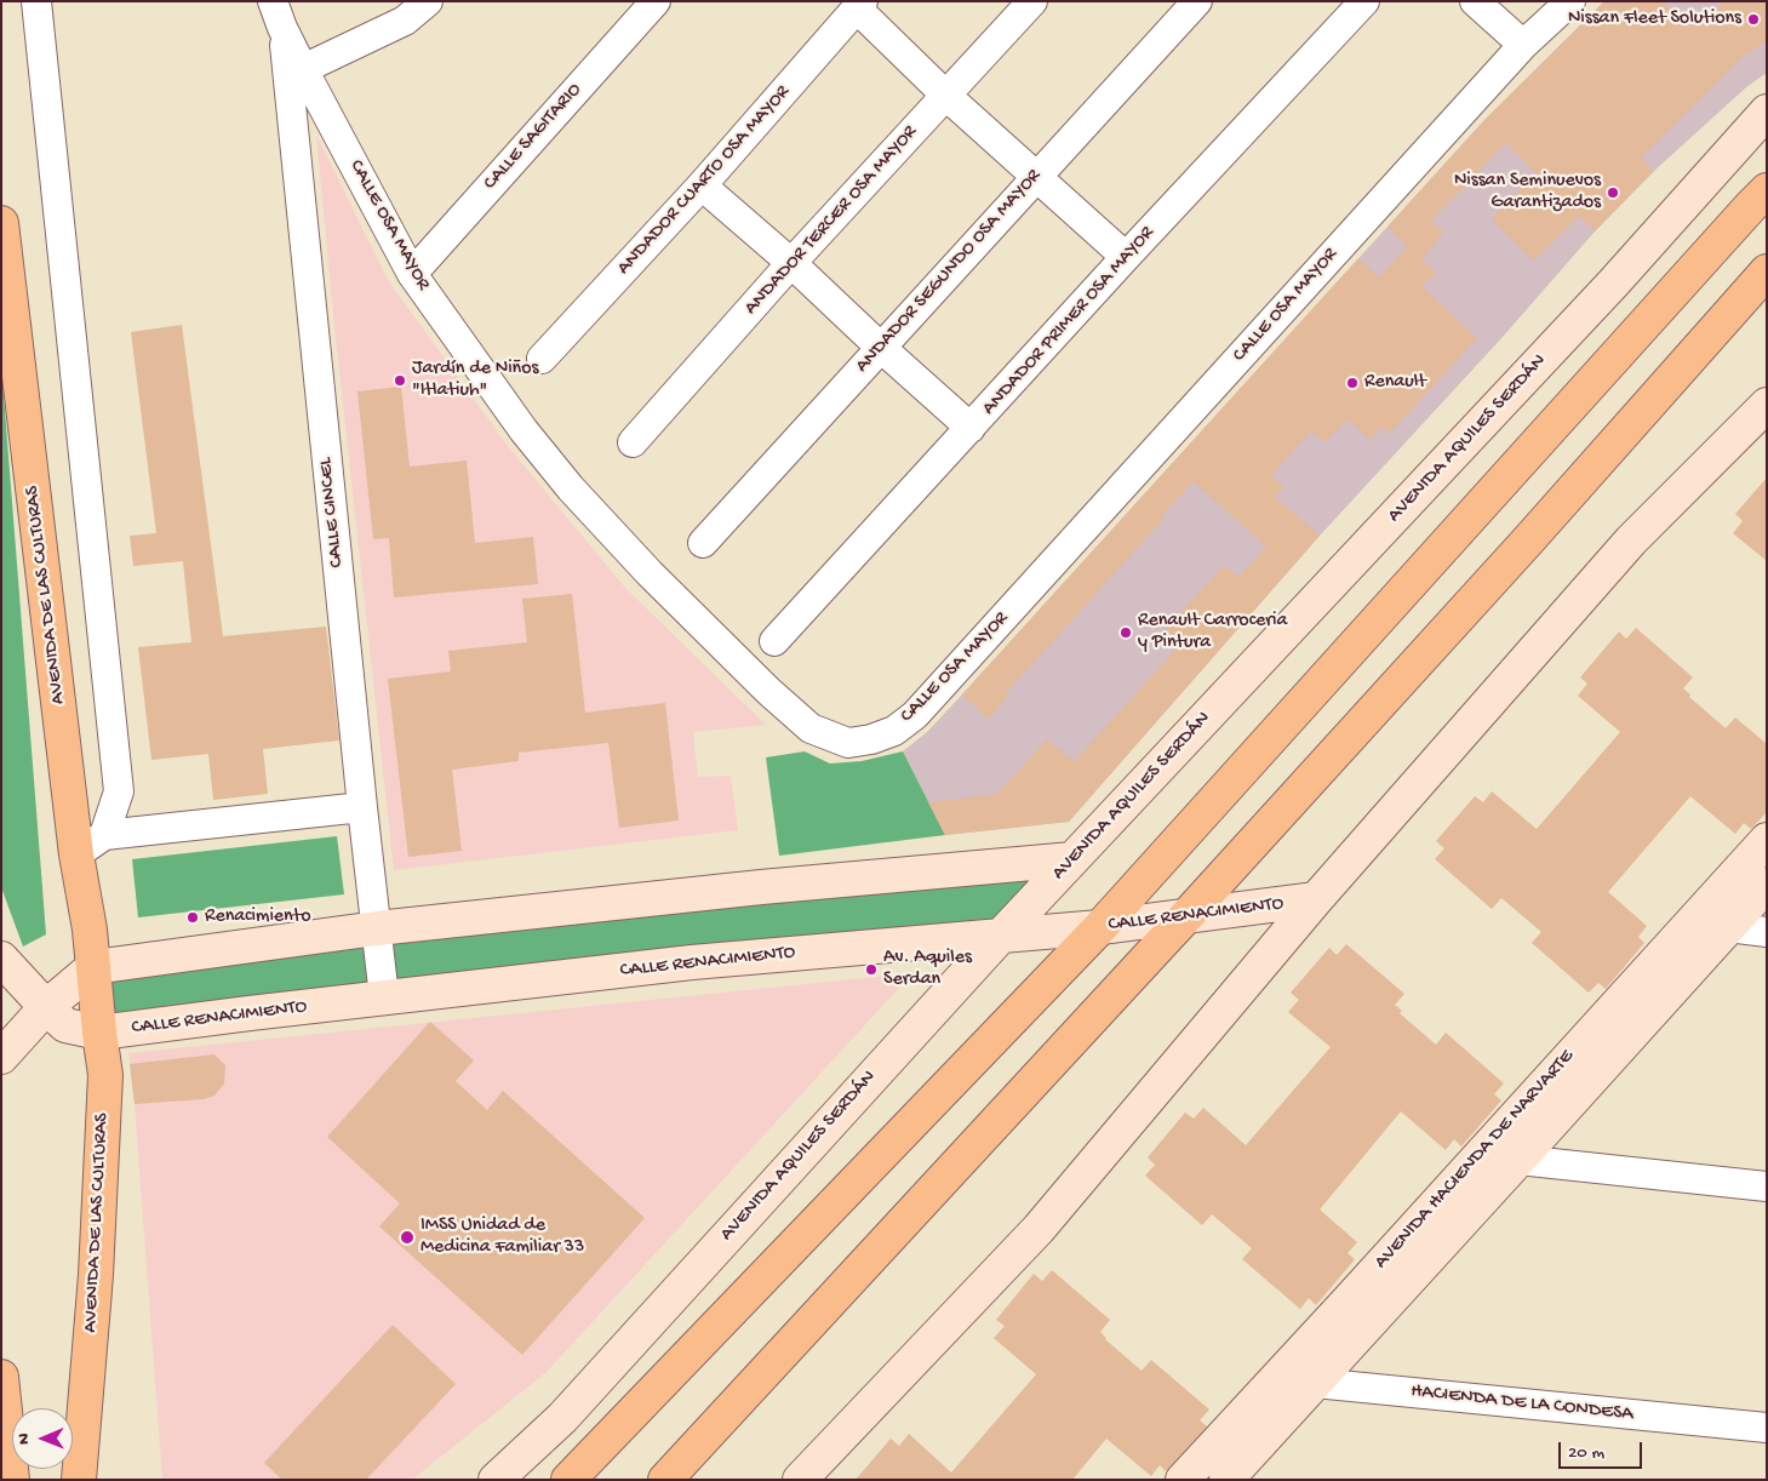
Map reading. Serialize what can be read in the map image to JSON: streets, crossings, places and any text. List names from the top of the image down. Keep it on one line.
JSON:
{"streets":{"main road":["AVENIDA DE LAS CULTURAS"],"street":["CALLE SAGITARIO","ANDADOR CUARTO OSA MAYOR","ANDADOR TERCER OSA MAYOR","CALLE OSA MAYOR","ANDADOR SEGUNDO OSA MAYOR","ANDADOR PRIMER OSA MAYOR","AVENIDA AQUILES SERDÁN","CALLE CINCEL","CALLE RENACIMIENTO","AVENIDA HACIENDA DE NARVARTE","HACIENDA DE LA CONDESA"]},"crossings":[["CALLE SAGITARIO","CALLE OSA MAYOR"],["CALLE OSA MAYOR","CALLE CINCEL"],["AVENIDA AQUILES SERDÁN","CALLE RENACIMIENTO"],["CALLE CINCEL","CALLE RENACIMIENTO"],["AVENIDA DE LAS CULTURAS","CALLE RENACIMIENTO"],["AVENIDA HACIENDA DE NARVARTE","HACIENDA DE LA CONDESA"]],"places":["Nissan Fleet Solutions","Nissan Seminuevos Garantizados","Jardín de Niños \"Itlatiuh\"","Renault","Renault Carroceria y Pintura","Renacimiento","Av. Aquiles Serdan","IMSS Unidad de Medicina Familiar 33"],"scale_bar":"20 m","north":"left"}
